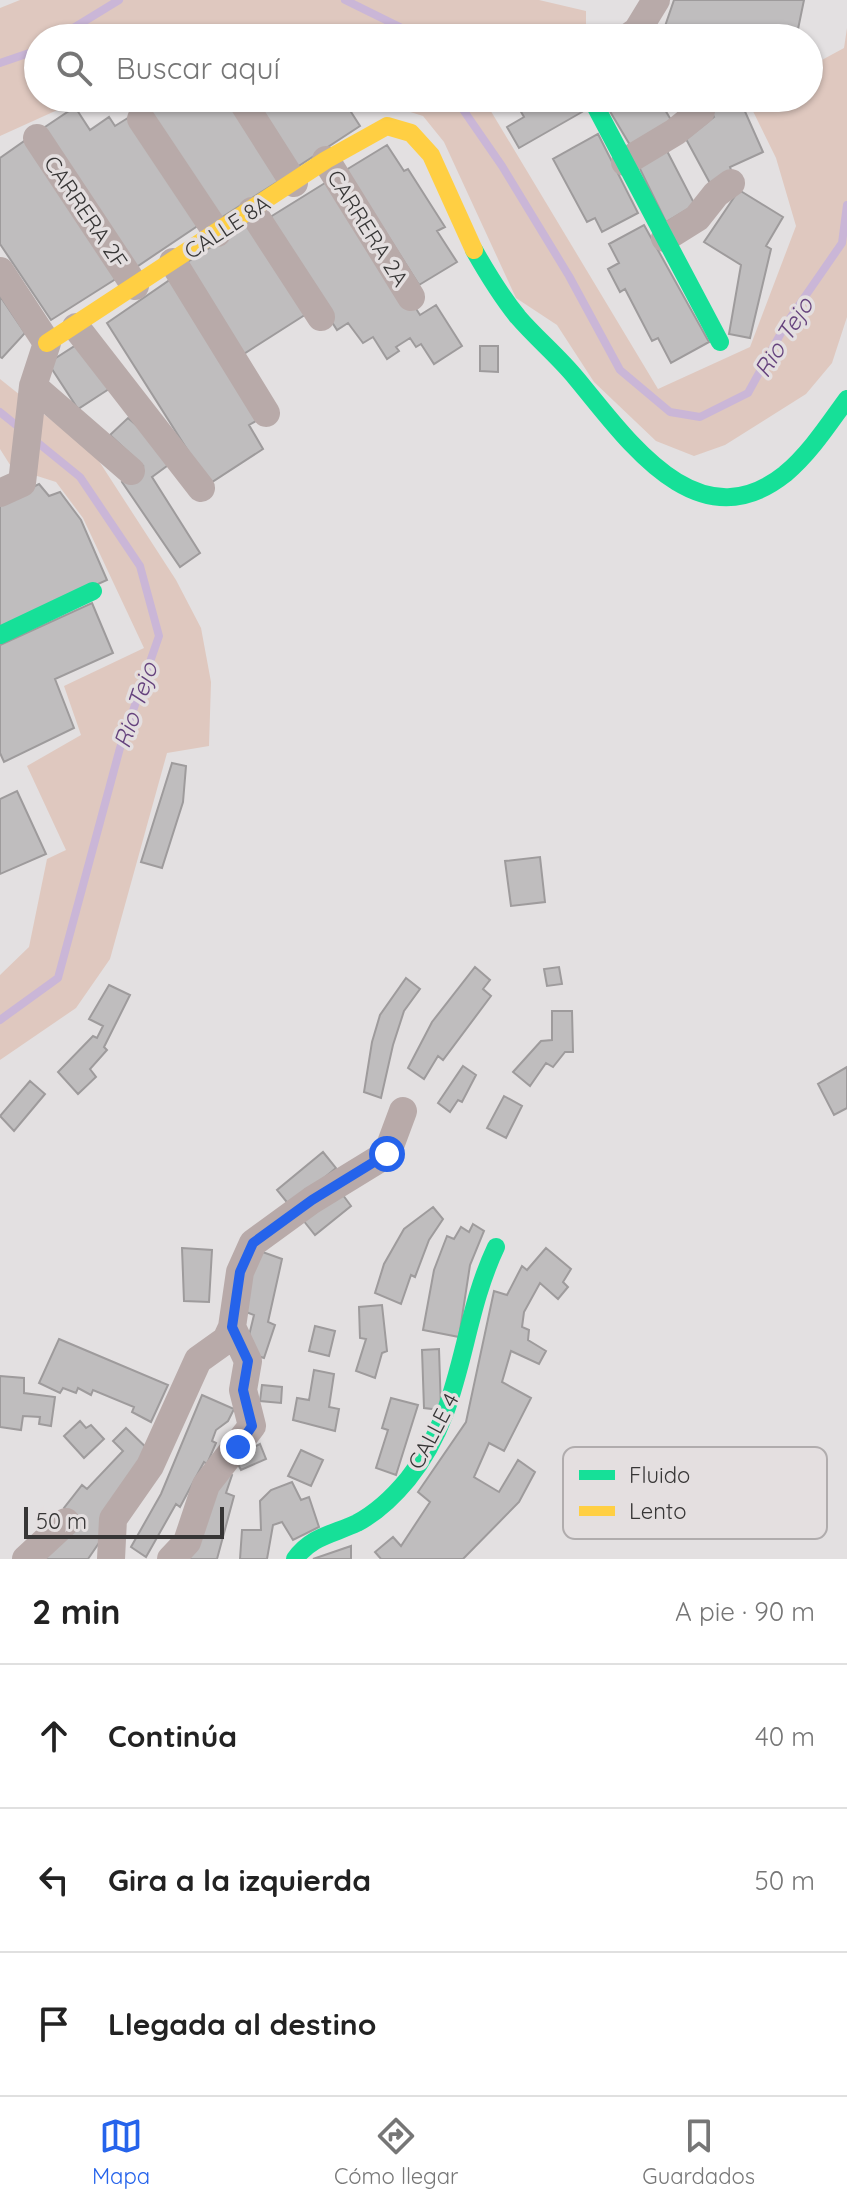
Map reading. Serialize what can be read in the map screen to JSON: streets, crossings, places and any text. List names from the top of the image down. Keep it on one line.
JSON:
{"streets":{"street":["CARRERA 2F","CALLE 8A","CARRERA 2A","CALLE 4"]},"crossings":[["CARRERA 2F","CALLE 8A"],["CALLE 8A","CARRERA 2A"]],"water":["Rio Tejo"],"legend":["Fluido","Lento"],"scale_bar":"50 m","page":{"search":"Buscar aquí","scale":"50 m","heading":["2 min","A pie · 90 m"],"list":[["Continúa","40 m"],["Gira a la izquierda","50 m"],"Llegada al destino"],"nav":["Mapa","Cómo llegar","Guardados"]}}
